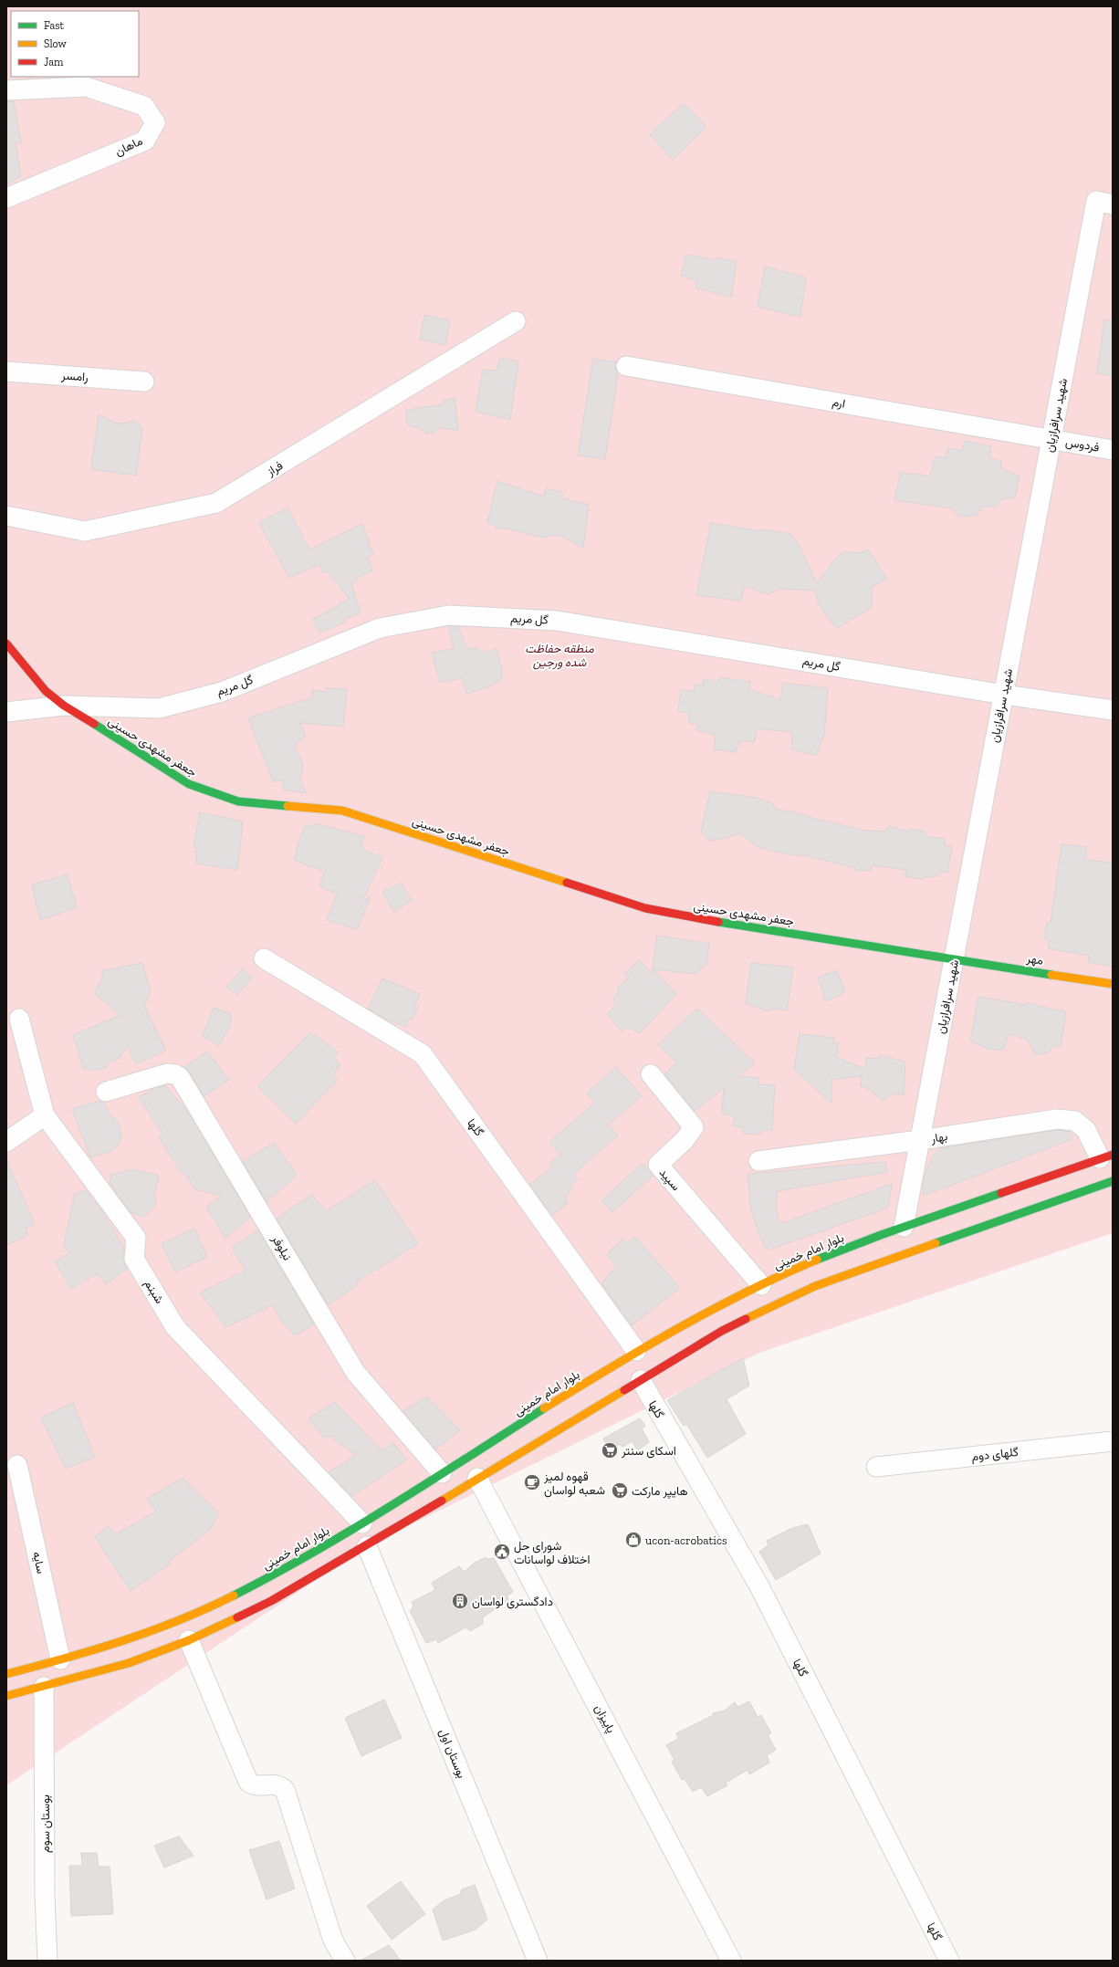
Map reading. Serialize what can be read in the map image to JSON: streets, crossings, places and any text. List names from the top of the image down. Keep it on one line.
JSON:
{"streets":{"main road":["جعفر مشهدی حسینی","مهر","بلوار امام خمینی"],"street":["ماهان","رامسر","ارم","شهید سرافرازیان","فردوس","فراز","گل مریم","گلها","بهار","سپید","نیلوفر","شبنم","گلهای دوم","سایه","پاییزان","بوستان اول","بوستان سوم"]},"crossings":[["ارم","شهید سرافرازیان"],["ارم","فردوس"],["شهید سرافرازیان","فردوس"],["شهید سرافرازیان","گل مریم"],["شهید سرافرازیان","جعفر مشهدی حسینی"],["شهید سرافرازیان","مهر"],["شهید سرافرازیان","بهار"],["شهید سرافرازیان","بلوار امام خمینی"],["گل مریم","جعفر مشهدی حسینی"],["جعفر مشهدی حسینی","مهر"],["گلها","بلوار امام خمینی"],["بهار","بلوار امام خمینی"],["سپید","بلوار امام خمینی"],["نیلوفر","بلوار امام خمینی"],["بلوار امام خمینی","شبنم"],["بلوار امام خمینی","سایه"]],"parks":["منطقه حفاظت شده ورجین"],"places":{"supermarket":["اسکای سنتر","هایپر مارکت"],"cafe":["قهوه لمیز شعبه لواسان"],"shop":["ucon-acrobatics"],"public building":["شورای حل اختلاف لواسانات"],"building":["دادگستری لواسان"]},"legend":["Fast","Slow","Jam"]}
